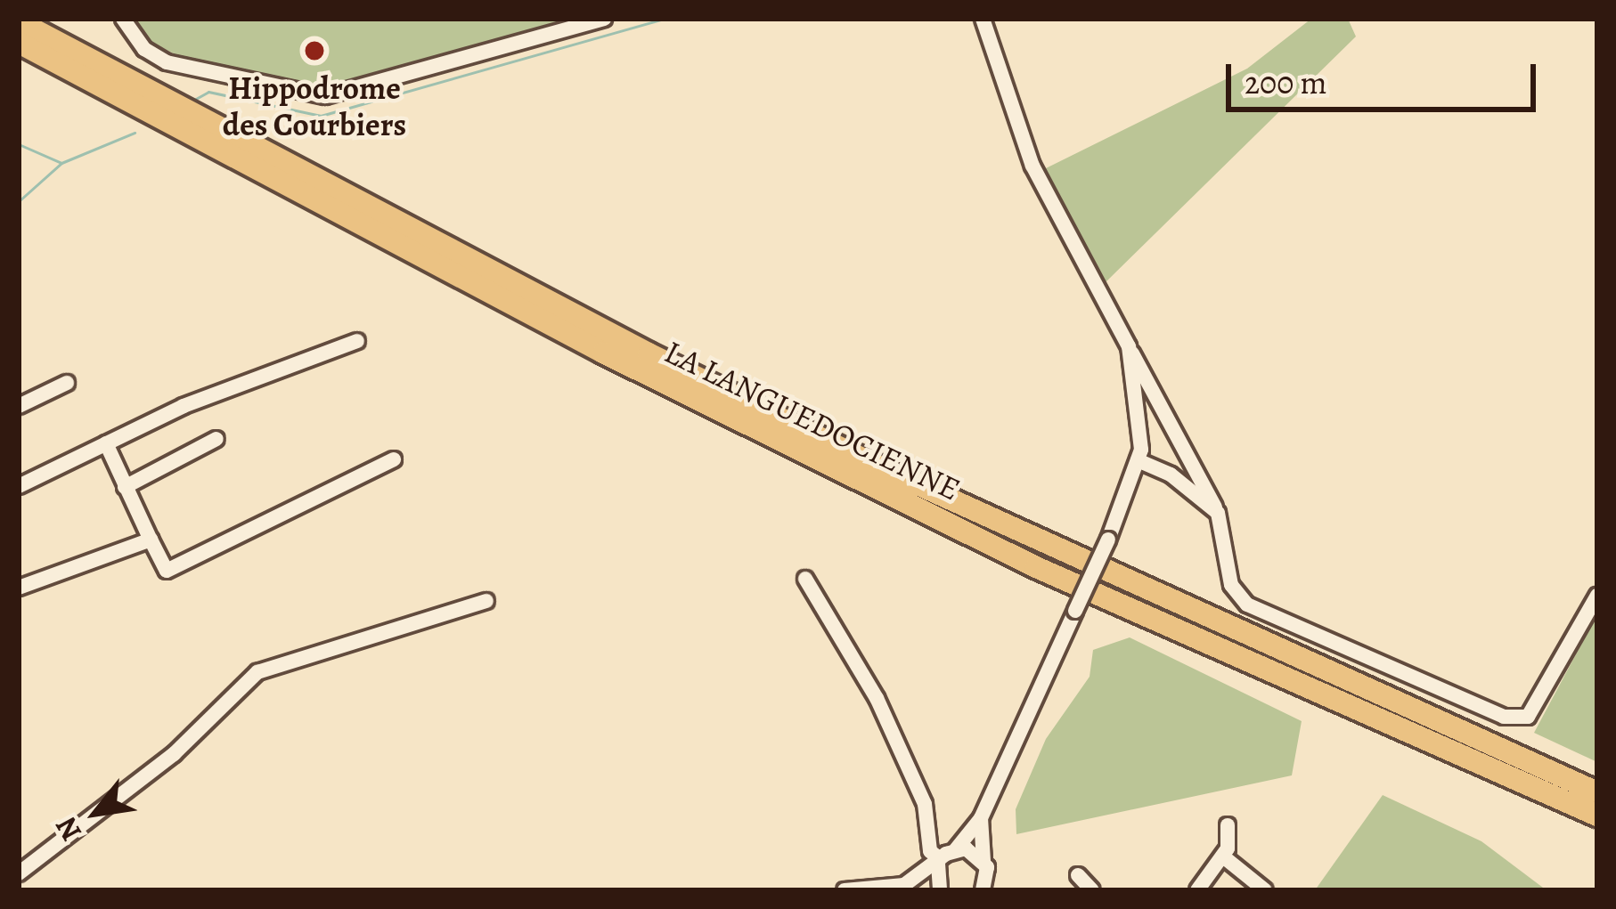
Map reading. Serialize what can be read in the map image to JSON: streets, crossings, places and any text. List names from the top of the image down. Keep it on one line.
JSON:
{"streets":{"highway":["LA LANGUEDOCIENNE"]},"places":["Hippodrome des Courbiers"],"scale_bar":"200 m","north":"bottom left"}
